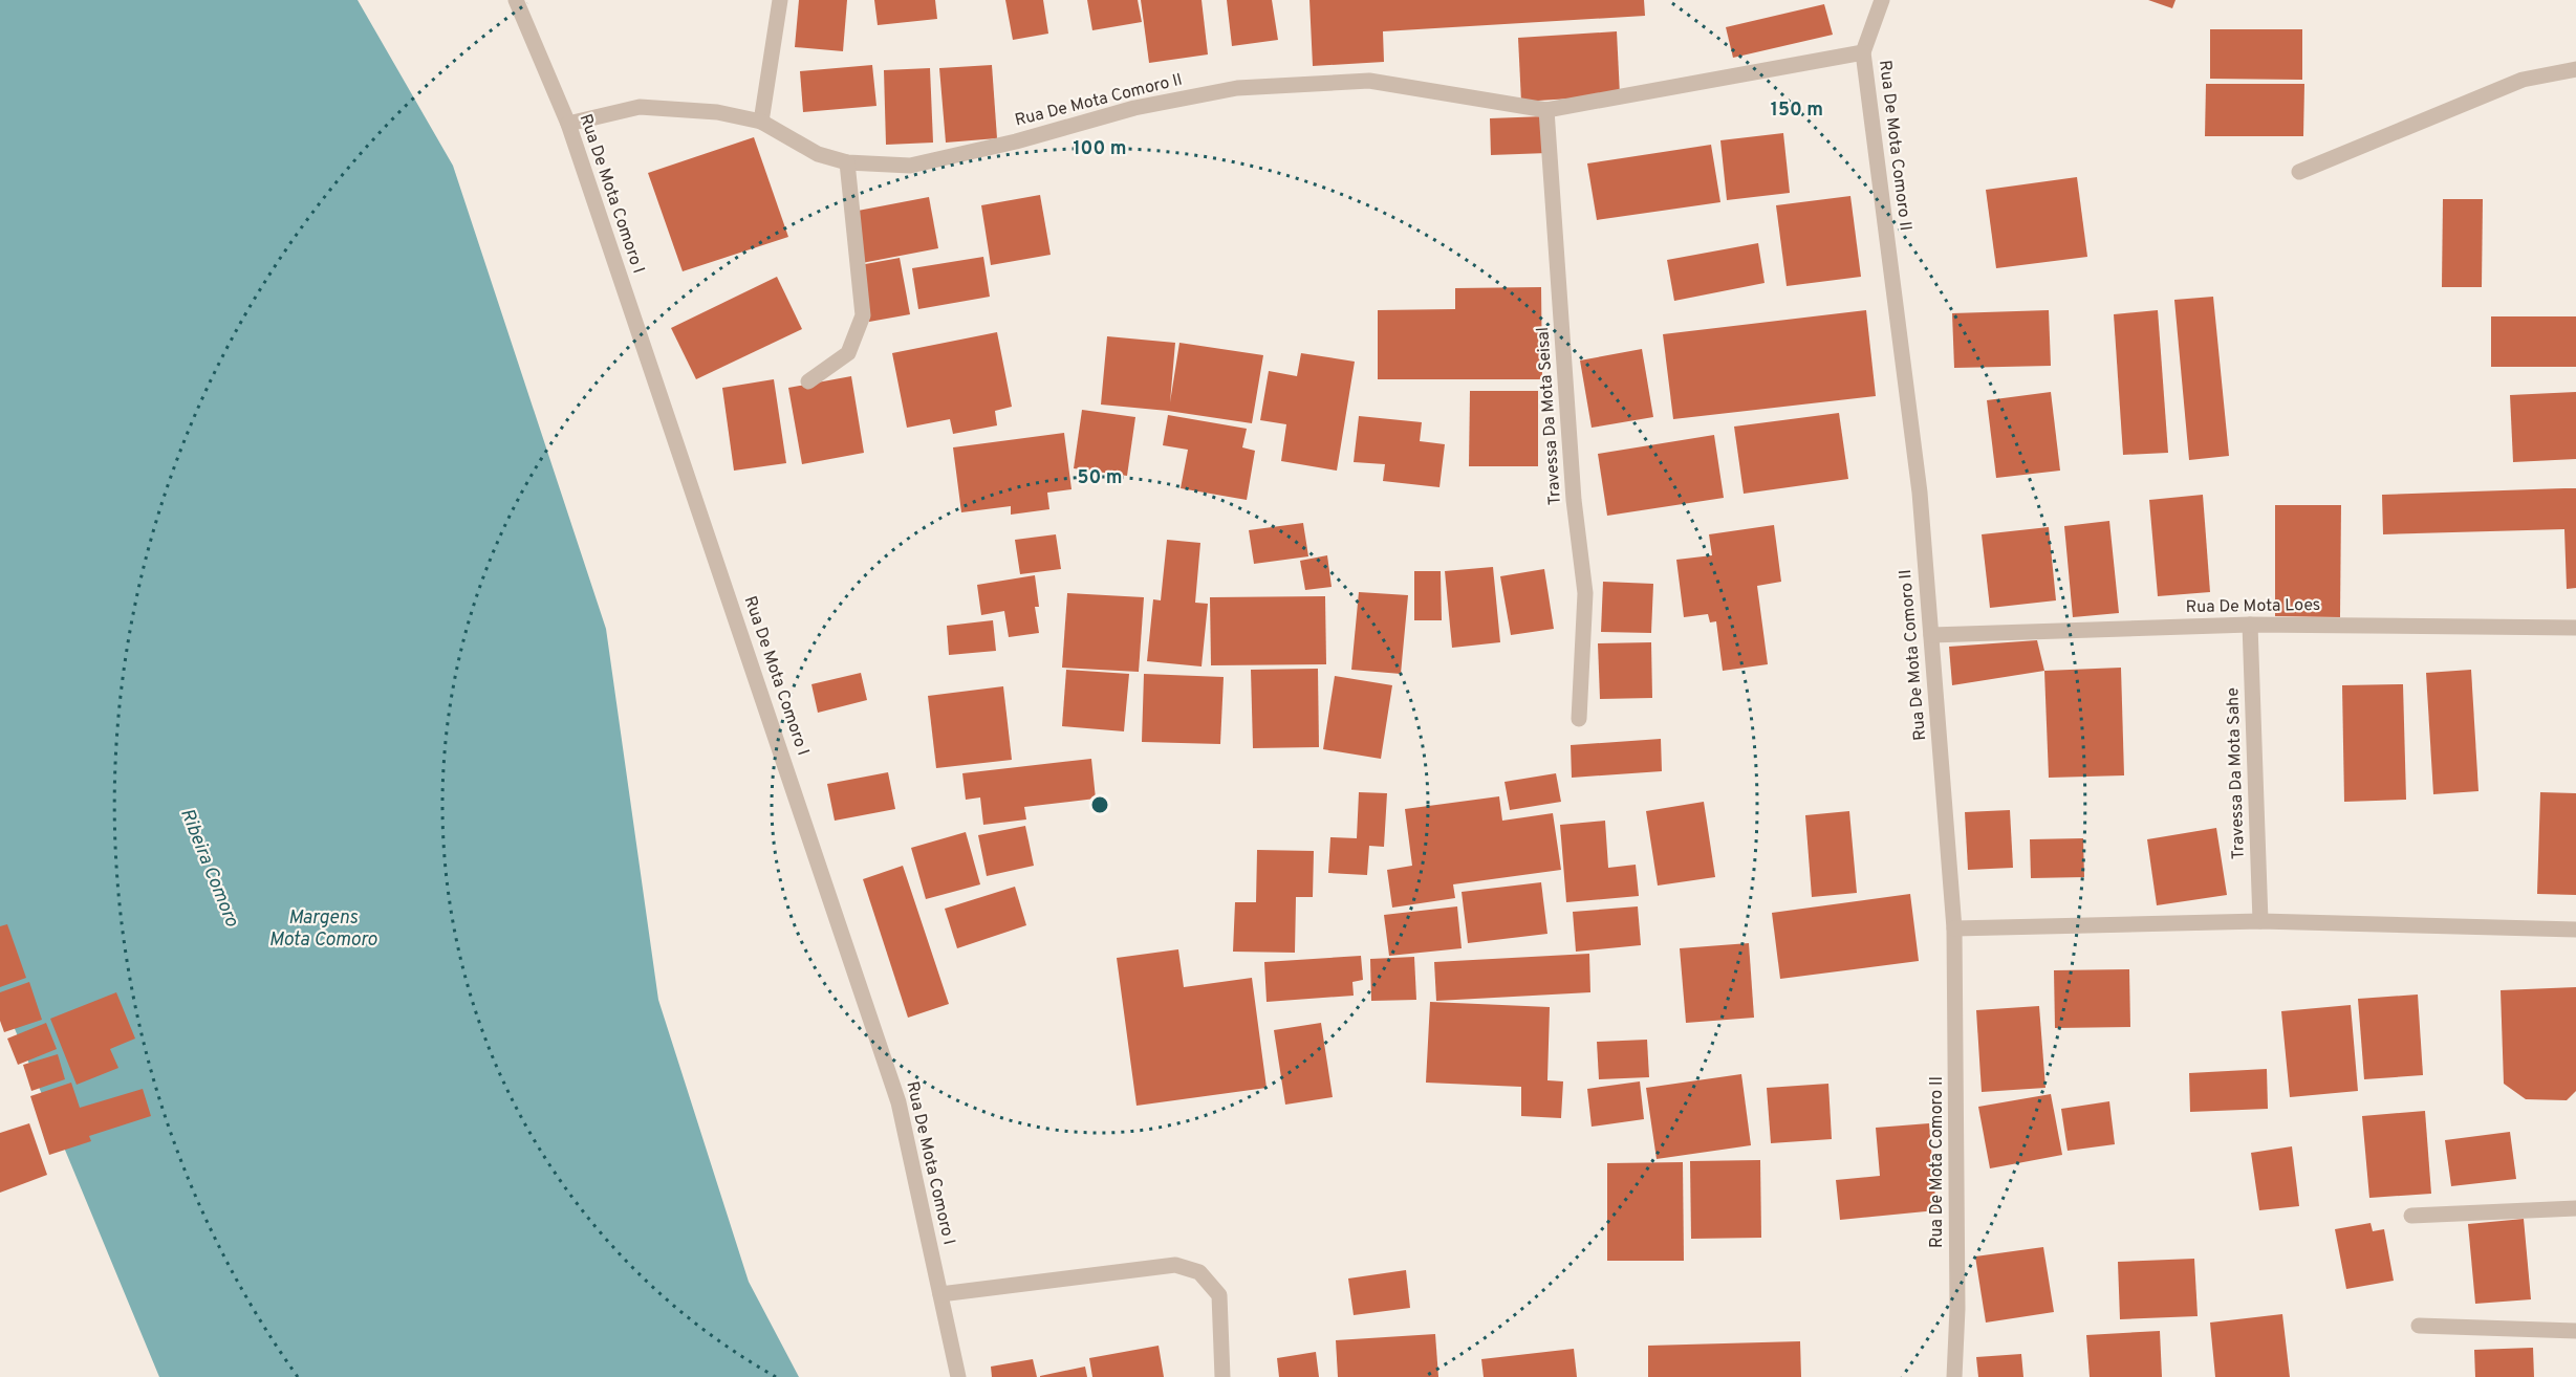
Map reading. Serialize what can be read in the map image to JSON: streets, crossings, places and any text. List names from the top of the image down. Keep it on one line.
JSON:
{"streets":{"street":["Rua De Mota Comoro II","Rua De Mota Comoro I","Travessa Da Mota Seisal","Rua De Mota Loes","Travessa Da Mota Sahe"]},"crossings":[["Rua De Mota Comoro II","Rua De Mota Comoro I"],["Rua De Mota Comoro II","Travessa Da Mota Seisal"],["Rua De Mota Comoro II","Rua De Mota Loes"],["Rua De Mota Loes","Travessa Da Mota Sahe"]],"water":["Ribeira Comoro","Margens Mota Comoro"],"rings":["150 m","100 m","50 m"]}
